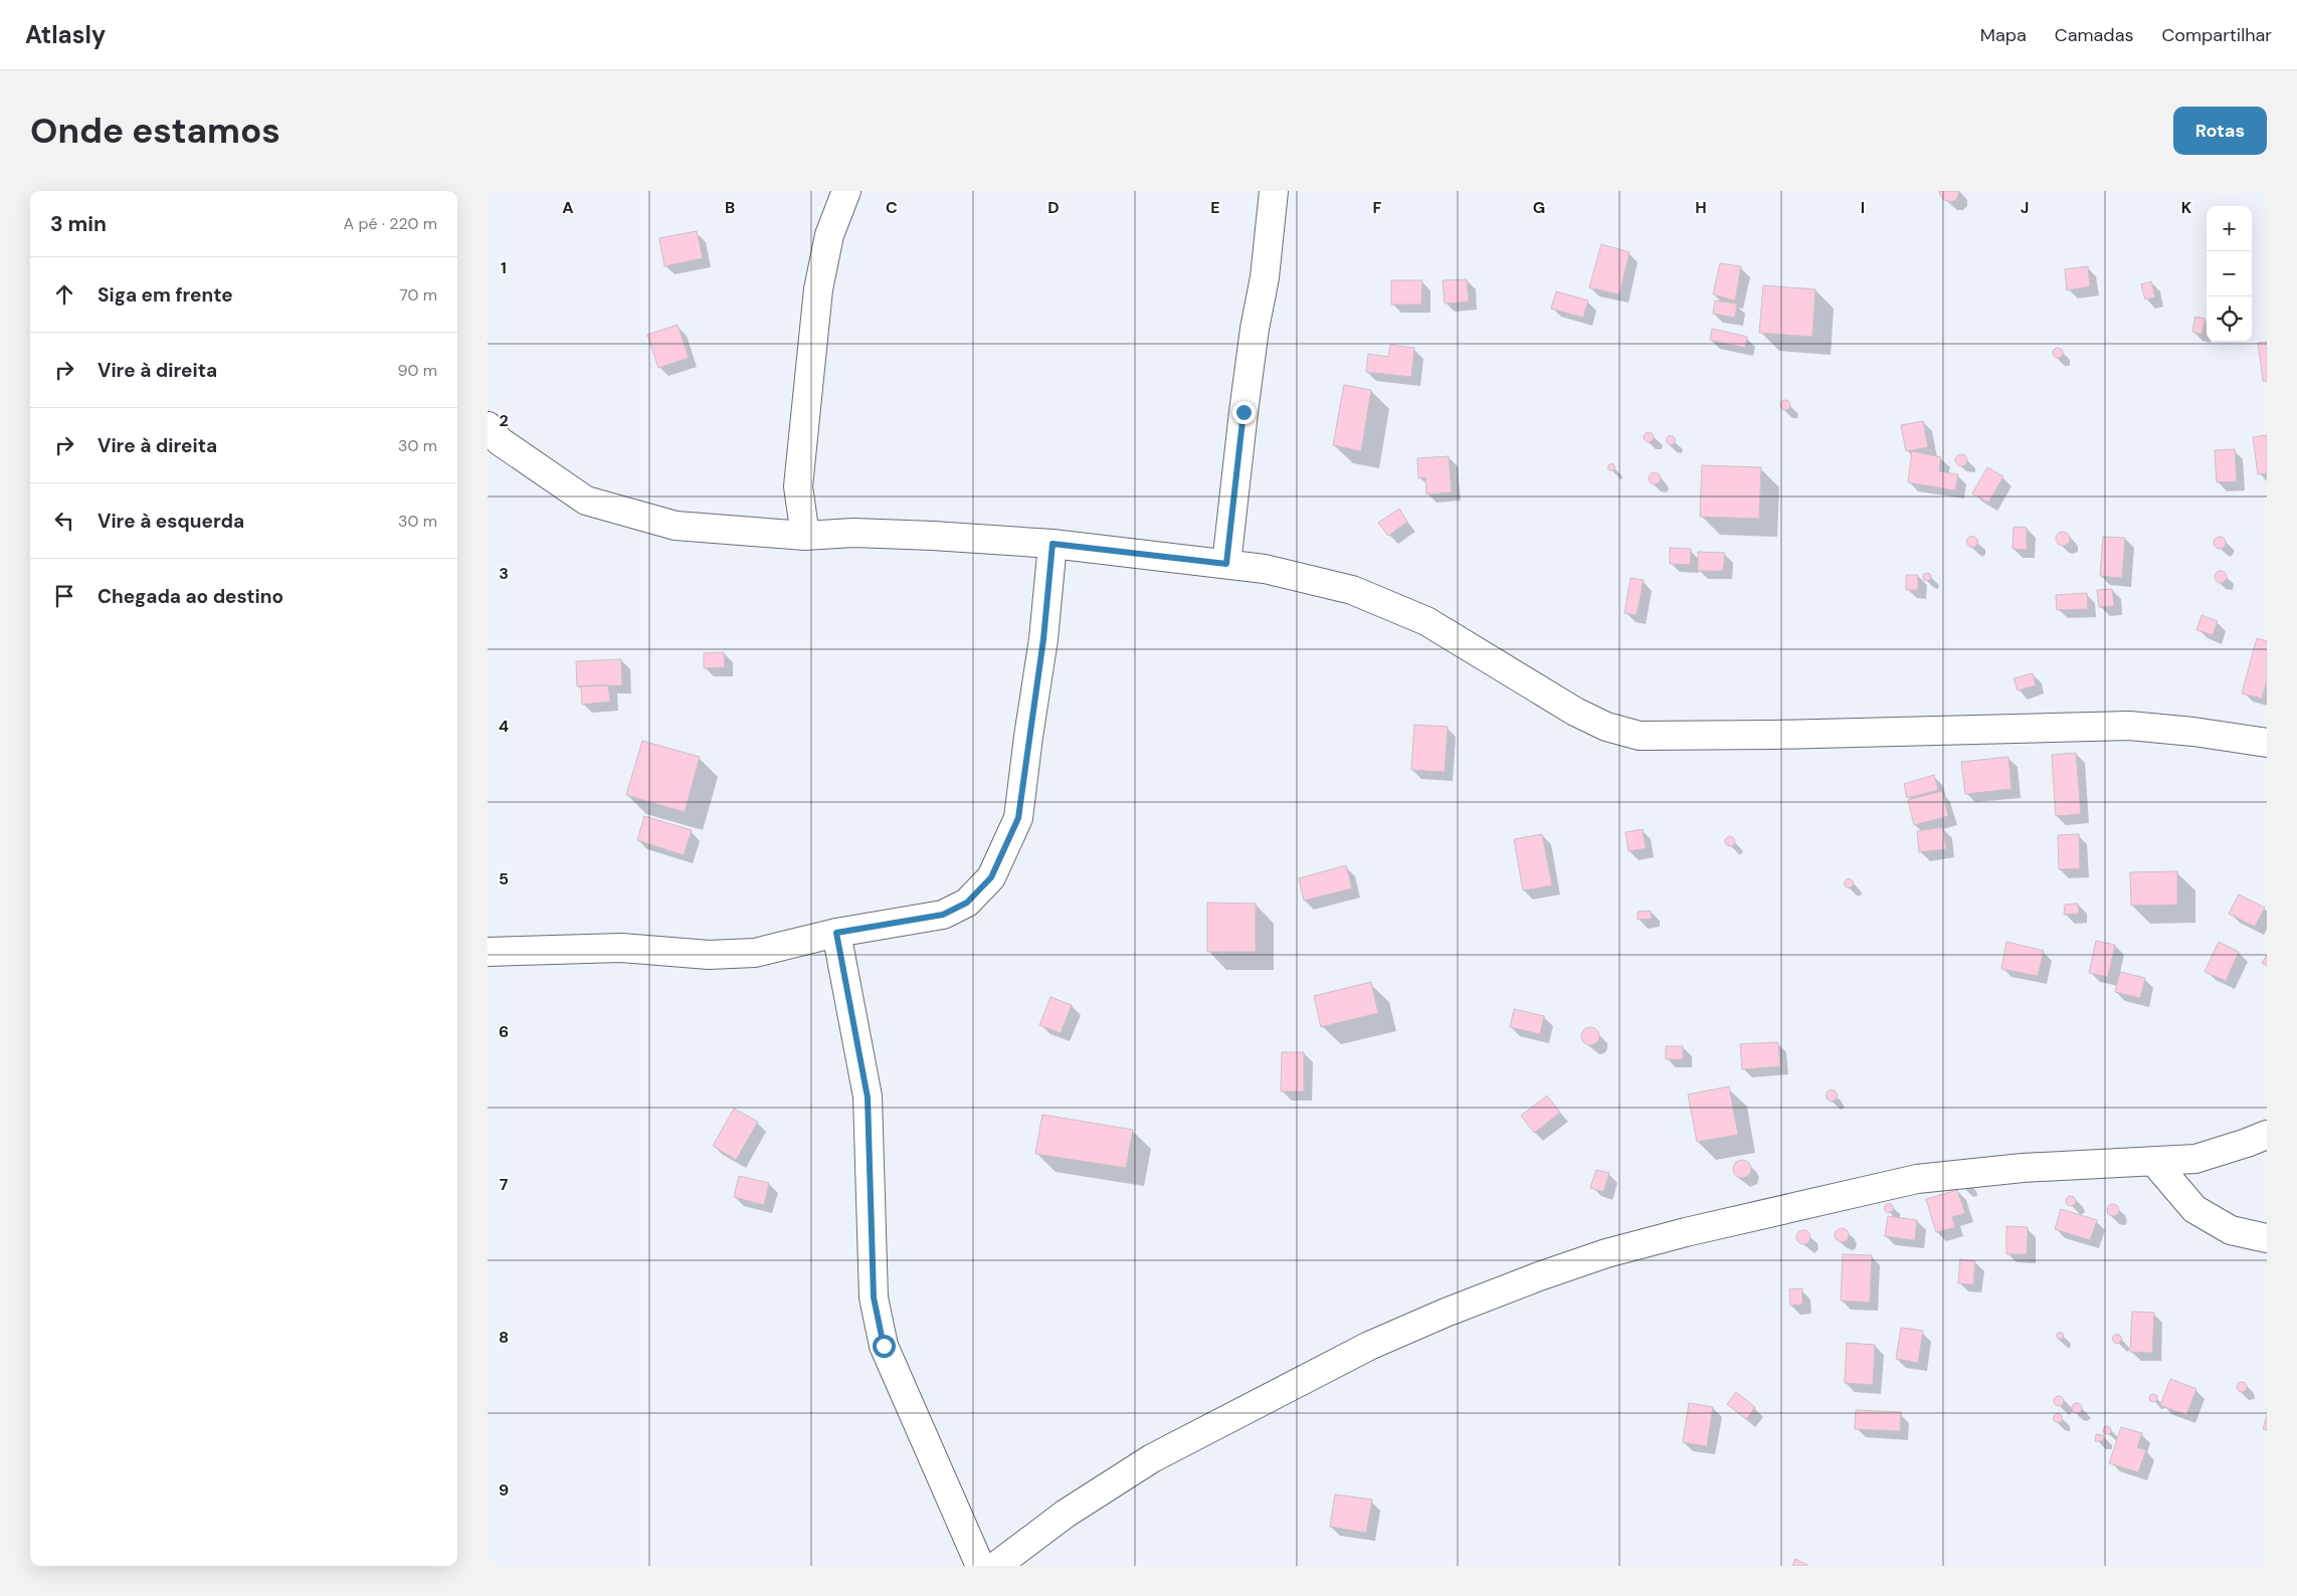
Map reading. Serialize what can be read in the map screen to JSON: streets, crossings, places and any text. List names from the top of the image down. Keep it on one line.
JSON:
{"page":{"header":"Atlasly","nav":["Mapa","Camadas","Compartilhar"],"buttons":"Rotas","title":"Onde estamos","heading":["3 min","A pé · 220 m"],"map_buttons":["+","−"],"list":[["Siga em frente","70 m"],["Vire à direita","90 m"],["Vire à direita","30 m"],["Vire à esquerda","30 m"],"Chegada ao destino"]},"grid":{"columns":["A","B","C","D","E","F","G","H","I","J","K"],"rows":["1","2","3","4","5","6","7","8","9"]}}
